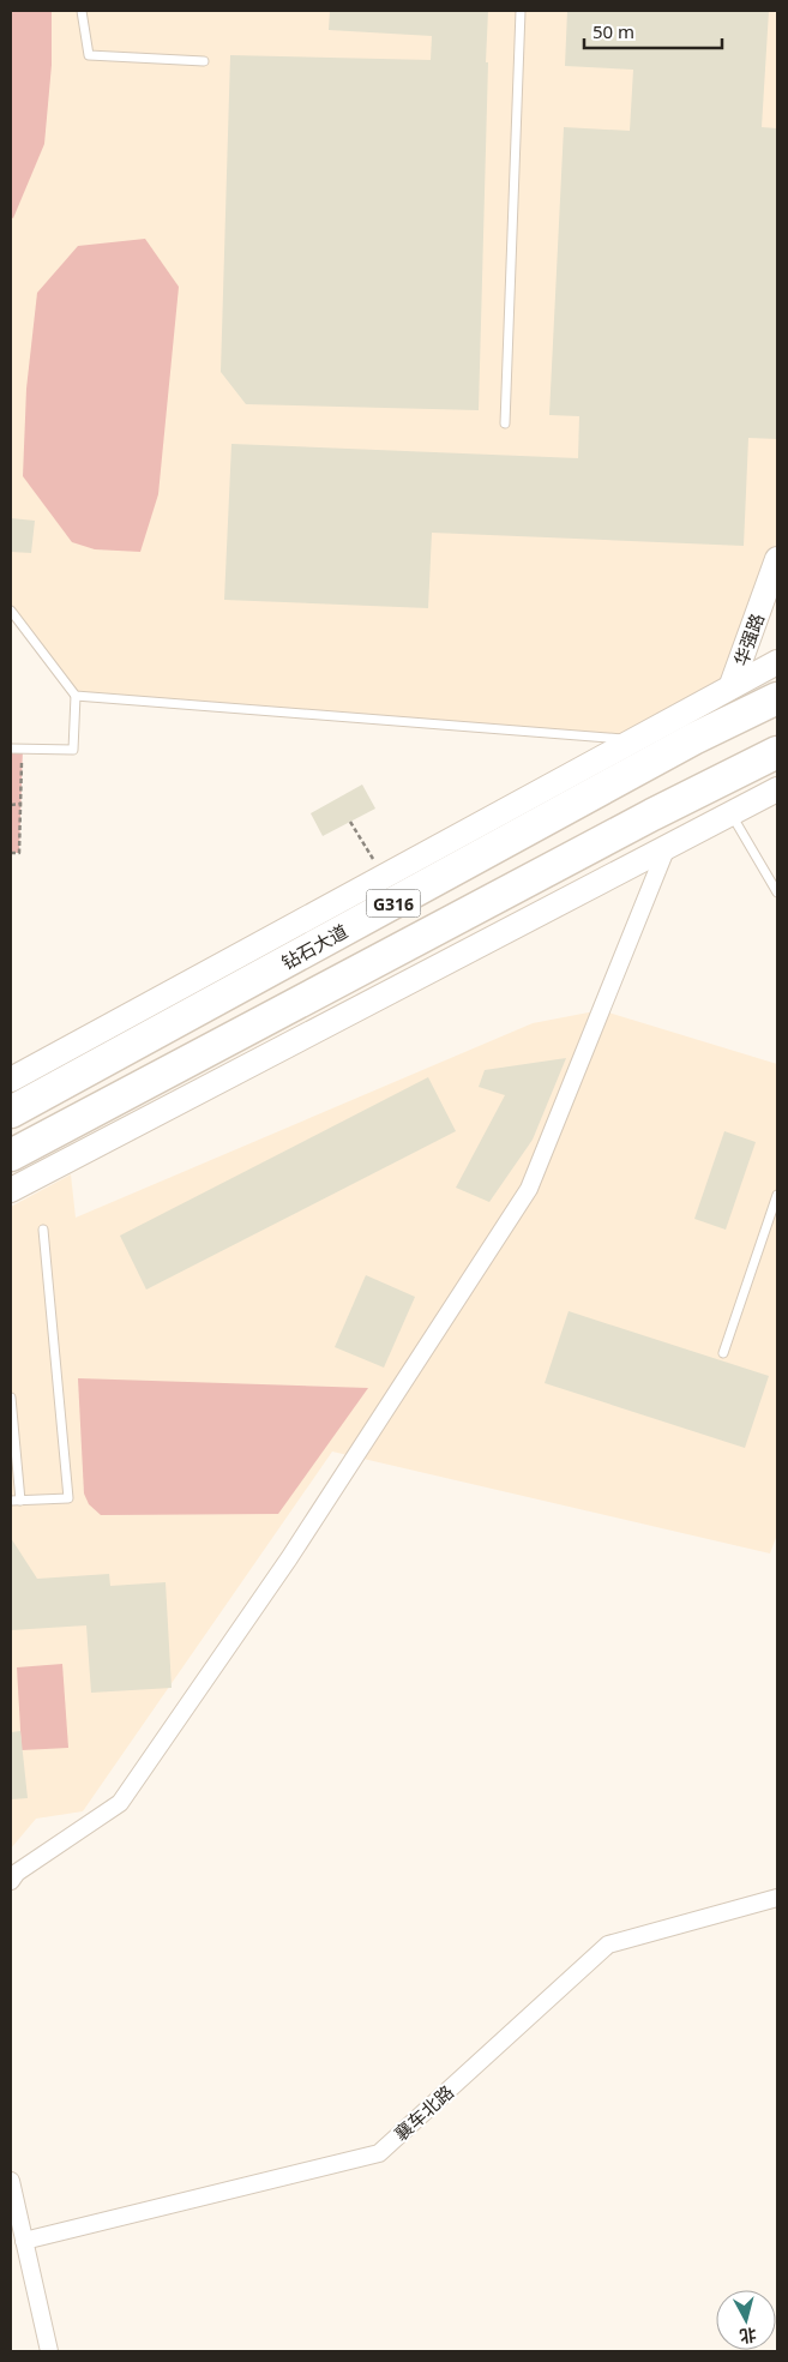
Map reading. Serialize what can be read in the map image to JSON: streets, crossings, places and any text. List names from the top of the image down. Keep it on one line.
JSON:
{"streets":{"highway":["G316","钻石大道"],"street":["华强路","襄车北路"]},"scale_bar":"50 m","north":"bottom"}
